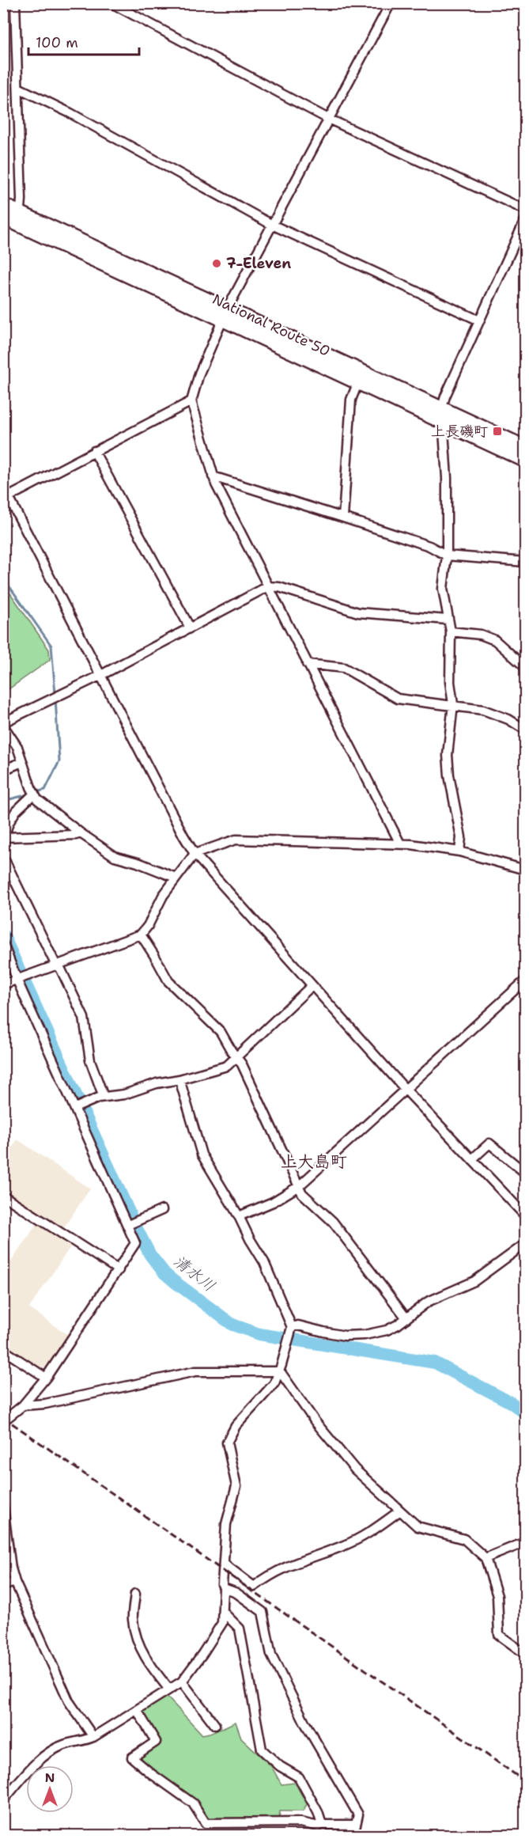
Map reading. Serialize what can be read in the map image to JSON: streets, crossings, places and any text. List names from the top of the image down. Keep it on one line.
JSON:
{"streets":{"highway":["National Route 50"]},"districts":["上大島町"],"water":["清水川"],"places":{"other":["7-Eleven"],"transit":["上長磯町"]},"scale_bar":"100 m","north":"top"}
